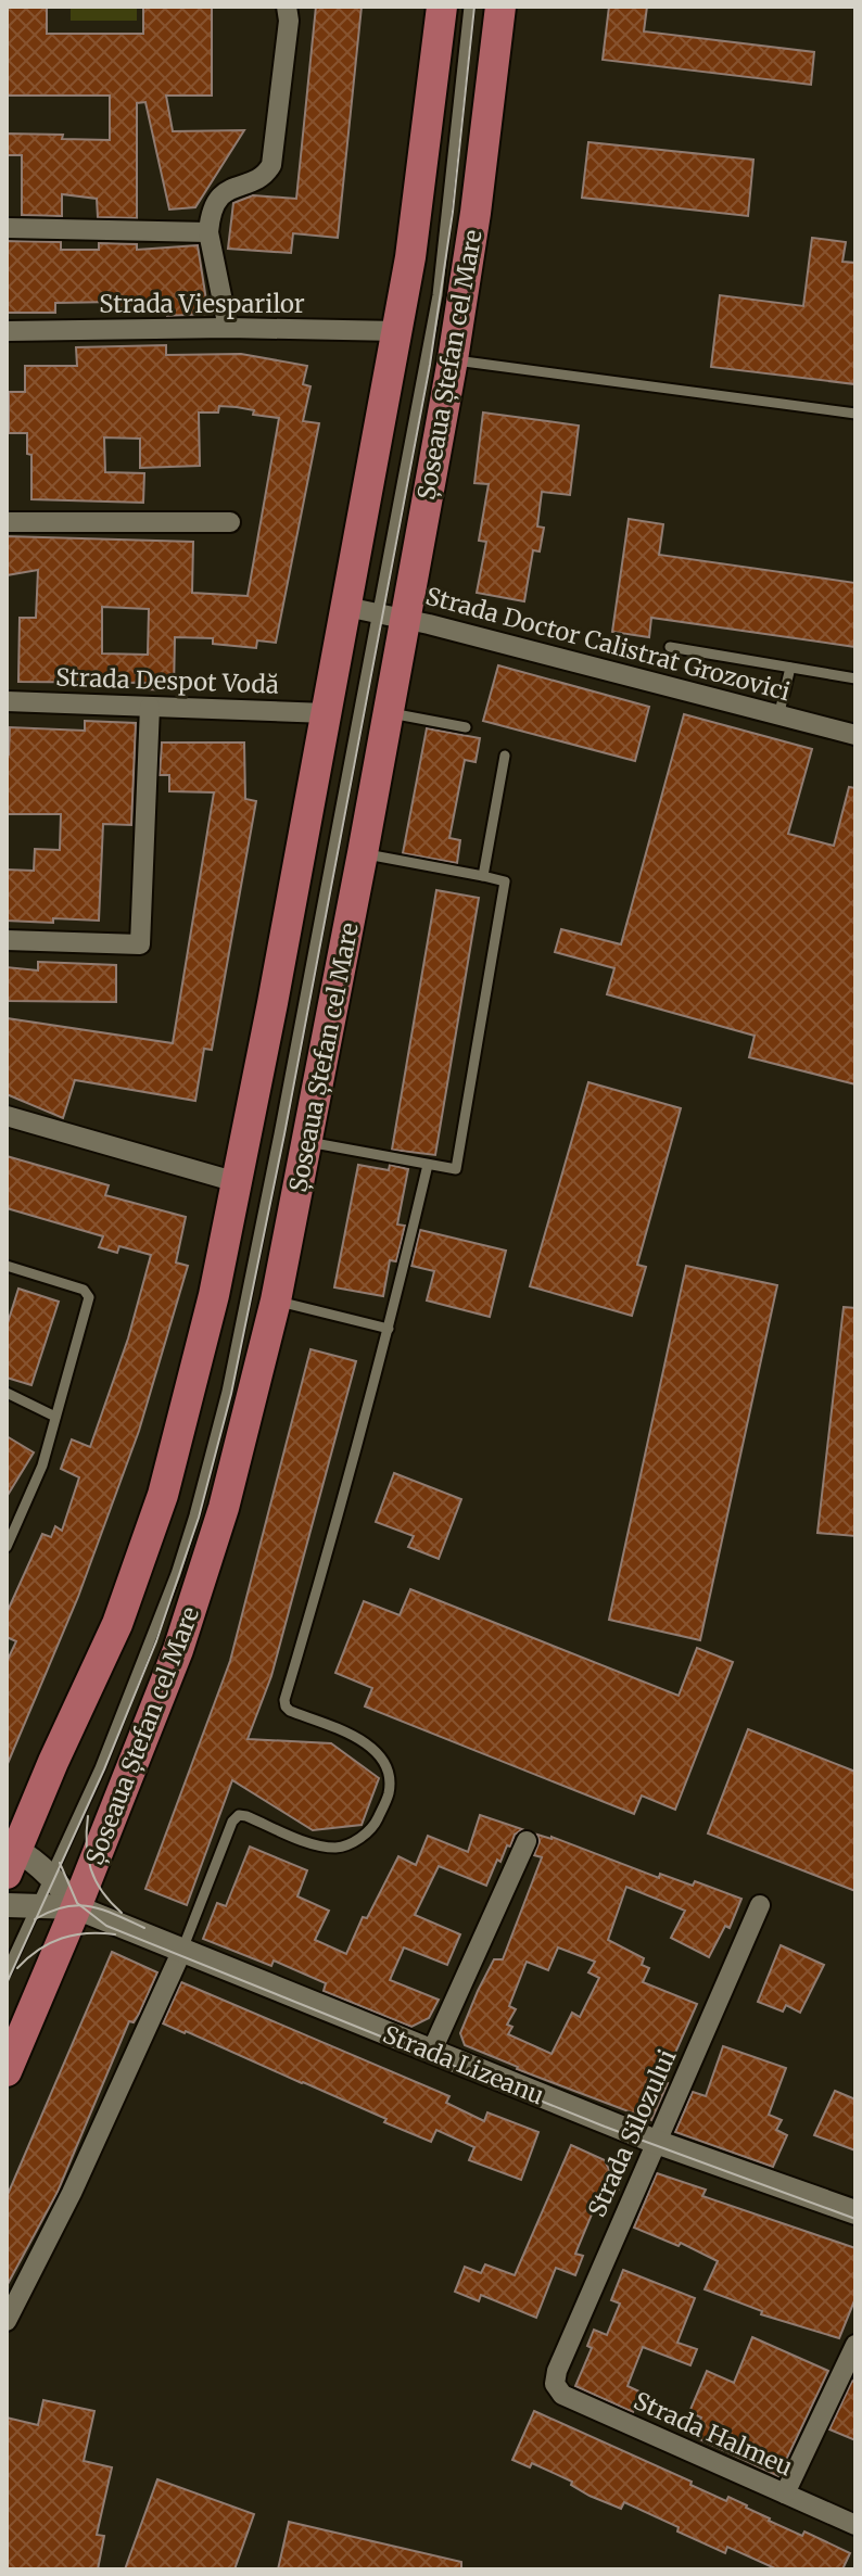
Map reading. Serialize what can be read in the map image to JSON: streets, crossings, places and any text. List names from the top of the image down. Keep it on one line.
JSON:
{"streets":{"main road":["Șoseaua Ștefan cel Mare"],"street":["Strada Viesparilor","Strada Doctor Calistrat Grozovici","Strada Despot Vodă","Strada Lizeanu","Strada Silozului","Strada Halmeu"]},"crossings":[["Șoseaua Ștefan cel Mare","Strada Doctor Calistrat Grozovici"],["Șoseaua Ștefan cel Mare","Strada Lizeanu"],["Strada Lizeanu","Strada Silozului"],["Strada Silozului","Strada Halmeu"]]}
